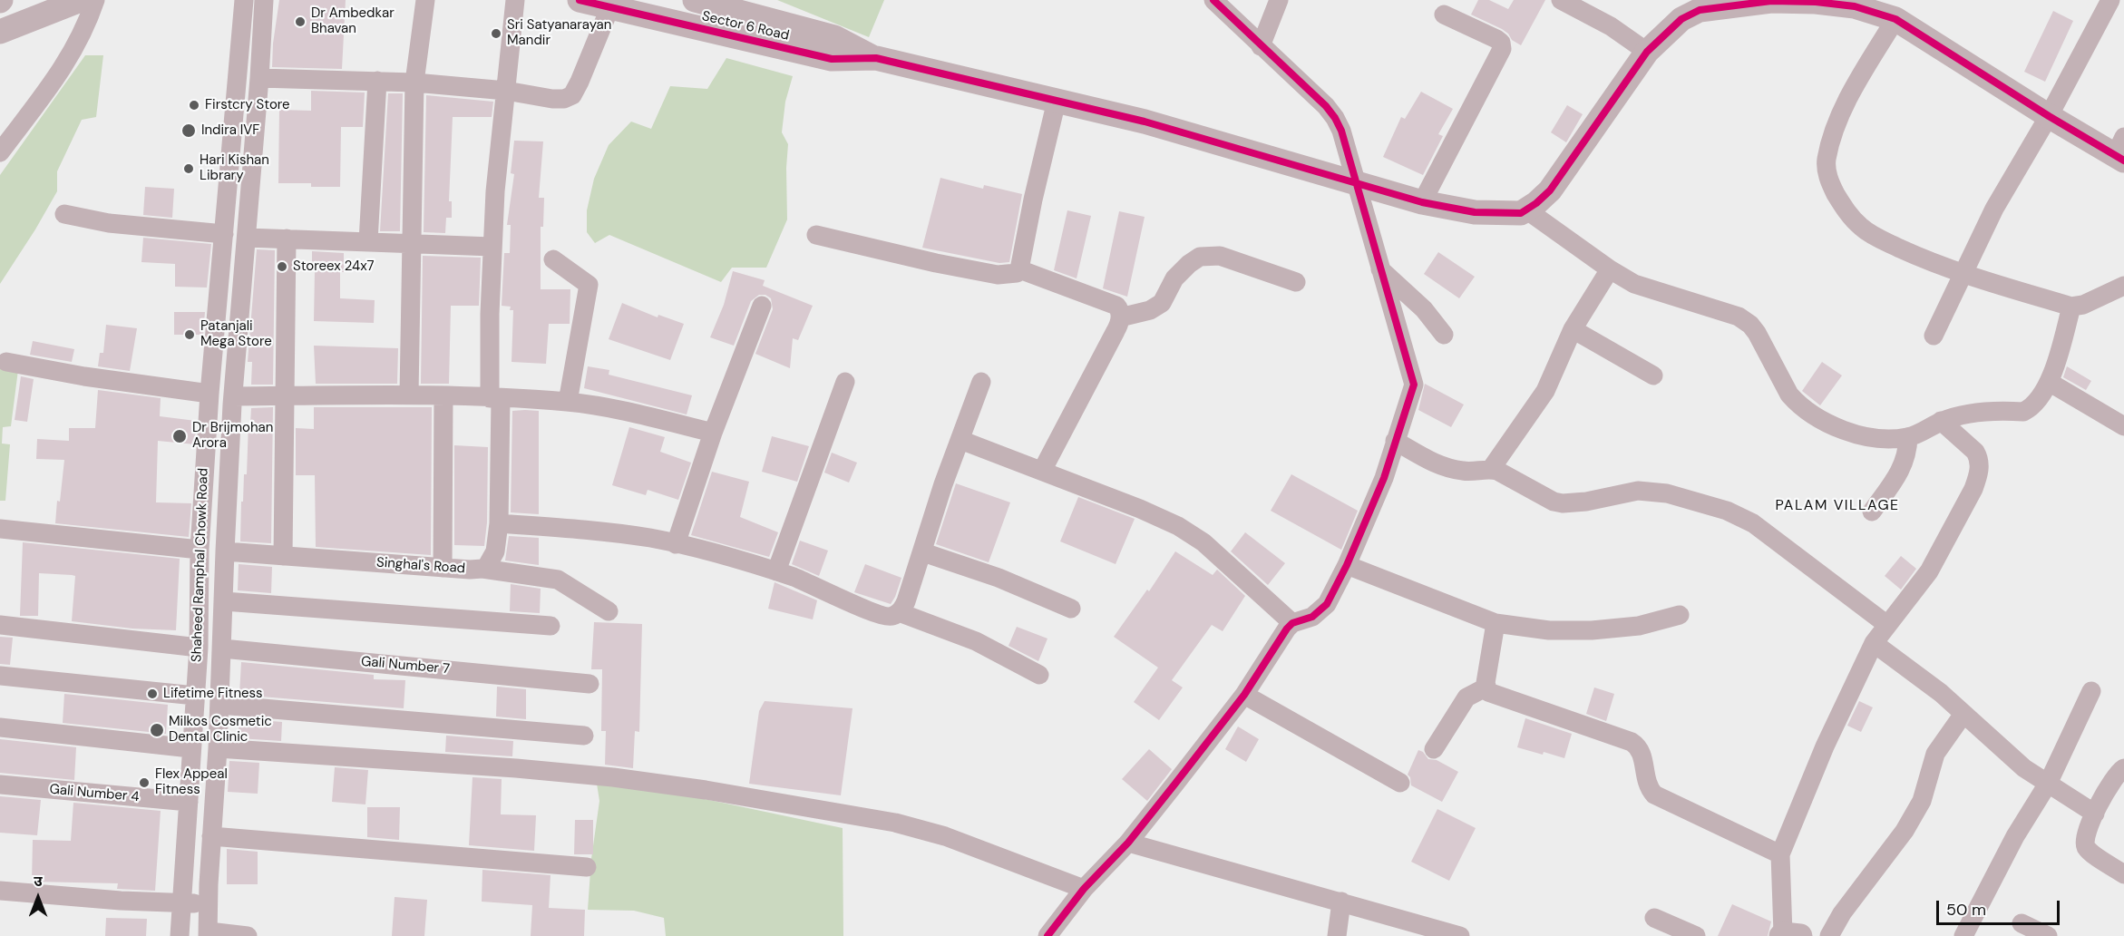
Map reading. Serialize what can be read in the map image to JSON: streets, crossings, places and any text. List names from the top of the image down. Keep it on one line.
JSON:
{"streets":{"street":["Sector 6 Road","Shaheed Ramphal Chowk Road","Singhal's Road","Gali Number 7","Gali Number 4"]},"crossings":[["Shaheed Ramphal Chowk Road","Singhal's Road"],["Shaheed Ramphal Chowk Road","Gali Number 7"],["Shaheed Ramphal Chowk Road","Gali Number 4"]],"districts":["PALAM VILLAGE"],"places":["Dr Ambedkar Bhavan","Sri Satyanarayan Mandir","Firstcry Store","Indira IVF","Hari Kishan Library","Storeex 24x7","Patanjali Mega Store","Dr Brijmohan Arora","Lifetime Fitness","Milkos Cosmetic Dental Clinic","Flex Appeal Fitness"],"scale_bar":"50 m","north":"top"}
